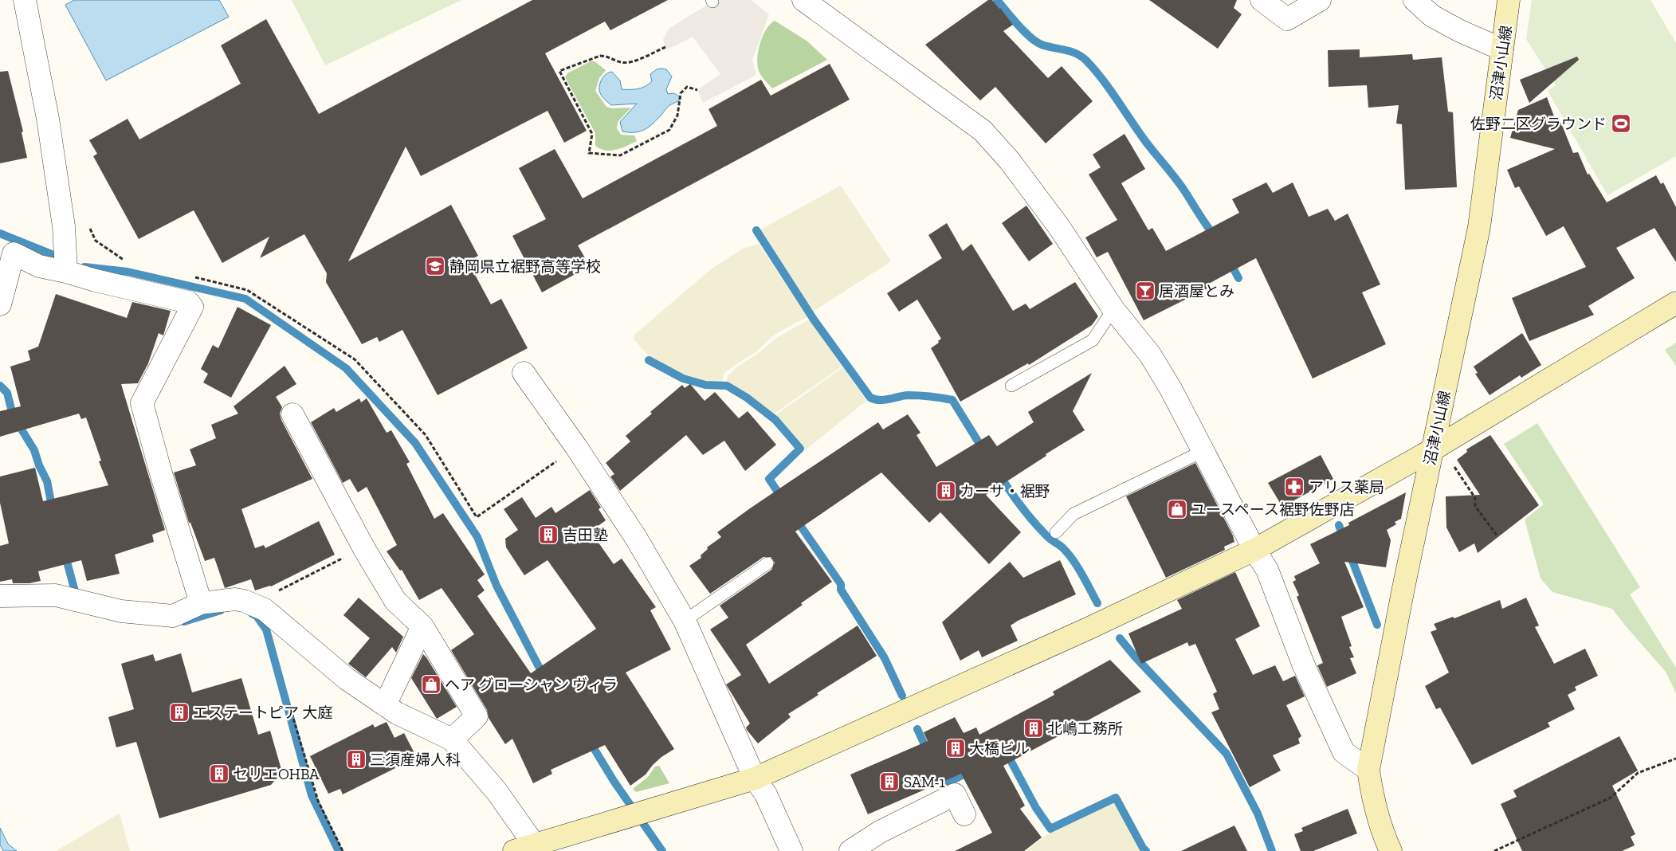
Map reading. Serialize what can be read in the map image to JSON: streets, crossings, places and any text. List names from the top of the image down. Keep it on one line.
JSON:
{"streets":{"street":["沼津小山線"]},"places":{"sports":["佐野二区グラウンド"],"school or university":["静岡県立裾野高等学校"],"bar":["居酒屋とみ"],"pharmacy":["アリス薬局"],"building":["カーサ・裾野","吉田塾","エステートピア 大庭","北嶋工務所","大橋ビル","三須産婦人科","セリエOHBA","SAM-1"],"shop":["ユースペース裾野佐野店","ヘア グローシャン ヴィラ"]}}
